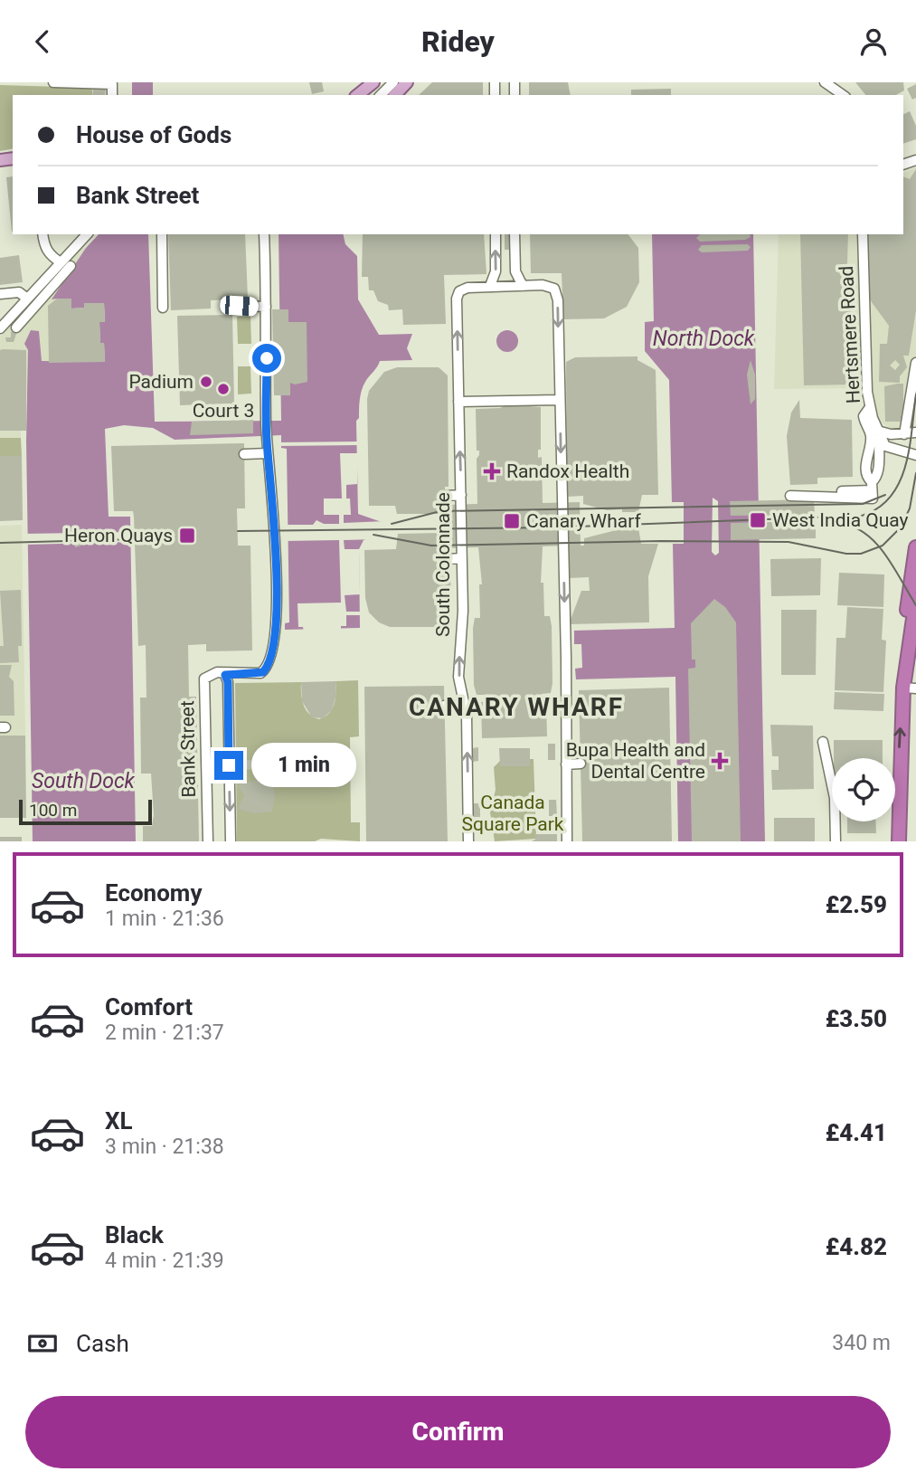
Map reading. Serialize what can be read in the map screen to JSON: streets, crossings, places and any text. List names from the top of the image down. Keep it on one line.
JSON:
{"streets":{"street":["Hertsmere Road","South Colonnade","Bank Street"]},"one_way":["South Colonnade"],"districts":["CANARY WHARF"],"water":["North Dock","South Dock"],"parks":["Canada Square Park"],"places":{"other":["Padium","Court 3"],"health":["Randox Health","Bupa Health and Dental Centre"],"transit":["West India Quay","Canary Wharf","Heron Quays"]},"scale_bar":"100 m","page":{"header":"Ridey","banner":["House of Gods","Bank Street"],"bubble":"1 min","scale":"100 m","list":[{"name":"Economy","note":"1 min · 21:36","value":"£2.59"},{"name":"Comfort","note":"2 min · 21:37","value":"£3.50"},{"name":"XL","note":"3 min · 21:38","value":"£4.41"},{"name":"Black","note":"4 min · 21:39","value":"£4.82"}],"pay":["Cash","340 m"],"buttons":"Confirm"}}
